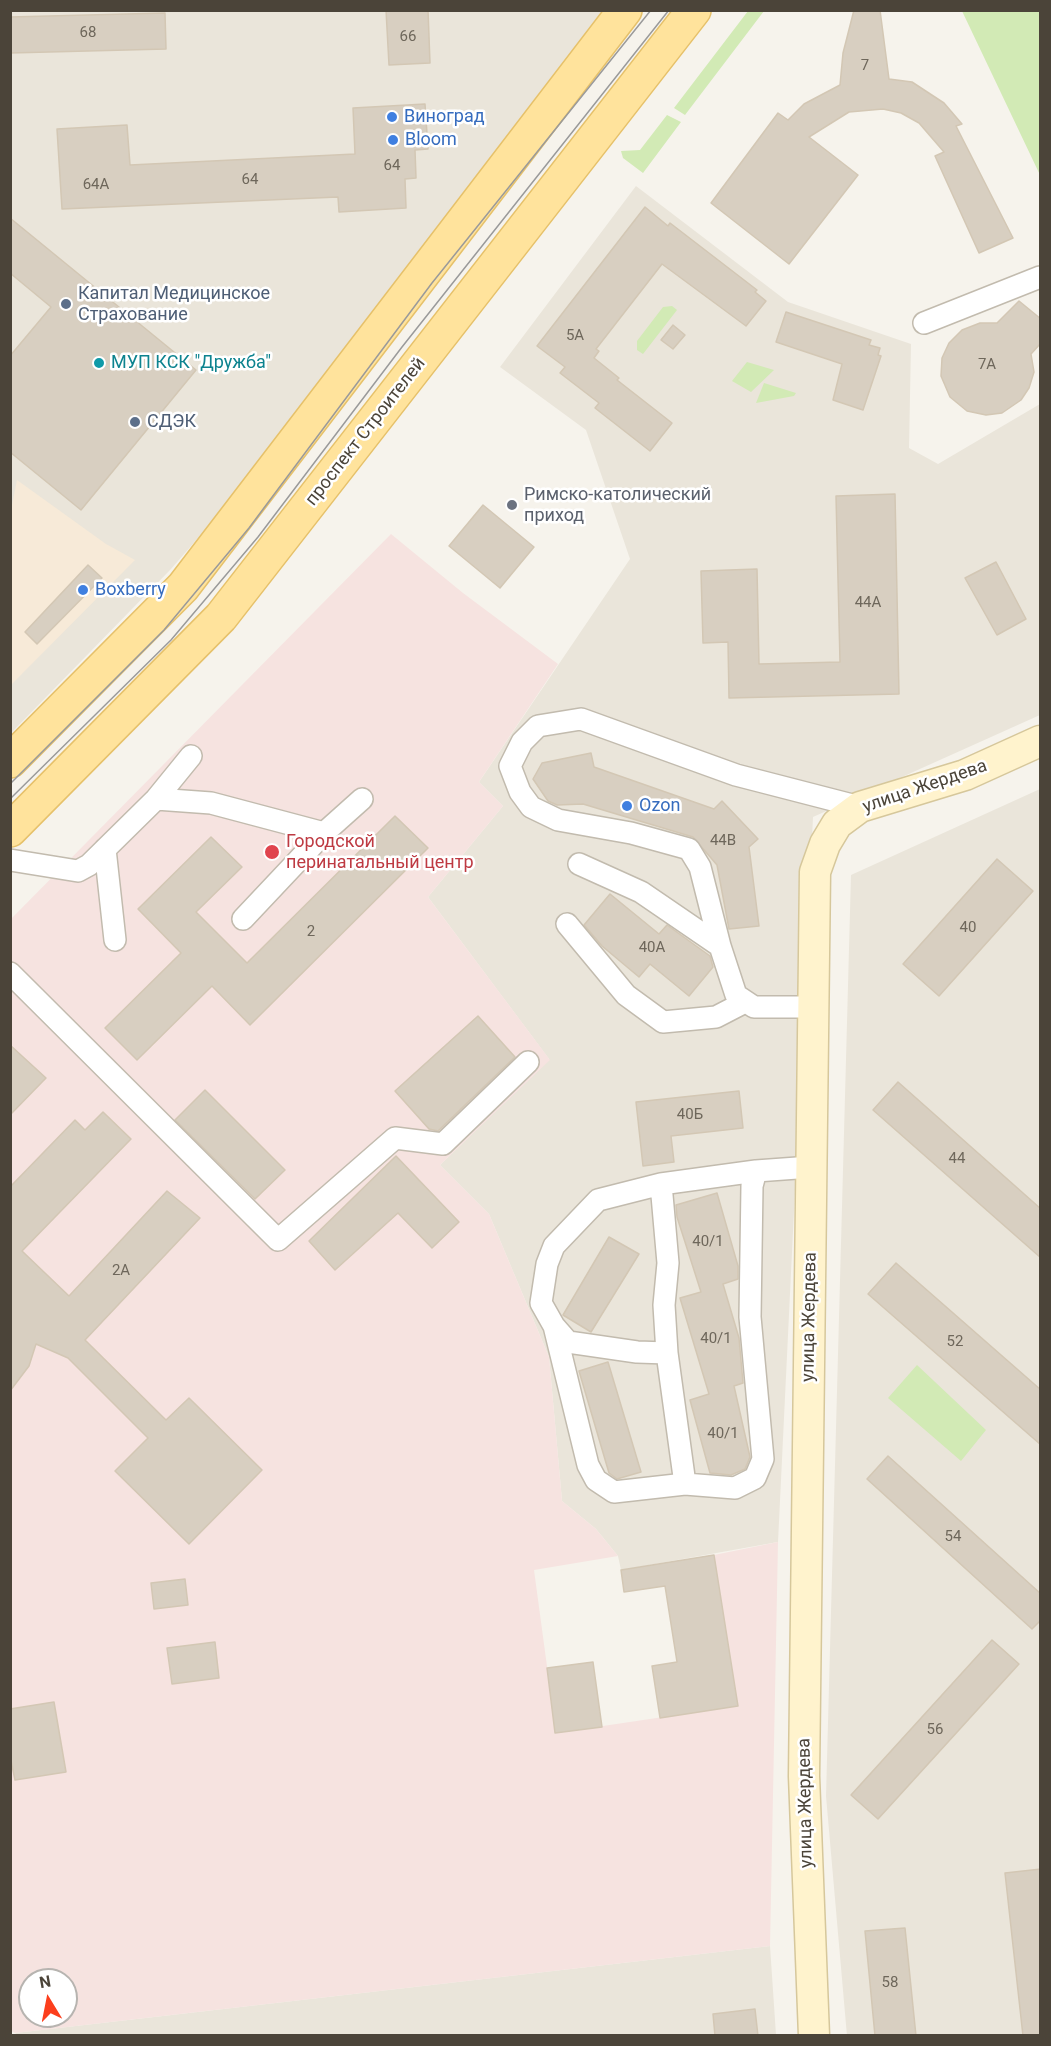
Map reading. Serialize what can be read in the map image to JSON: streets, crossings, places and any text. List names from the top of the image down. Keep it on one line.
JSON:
{"streets":{"main road":["проспект Строителей","улица Жердева"]},"places":["Виноград","Bloom","Капитал Медицинское Страхование","МУП КСК \"Дружба\"","СДЭК","Римско-католический приход","Boxberry","Ozon","Городской перинатальный центр"],"house_numbers":["68","66","7","64","64","64А","5А","7А","44А","44В","40","2","40А","40Б","44","40/1","2А","40/1","52","40/1","54","56","58"],"north":"top"}
